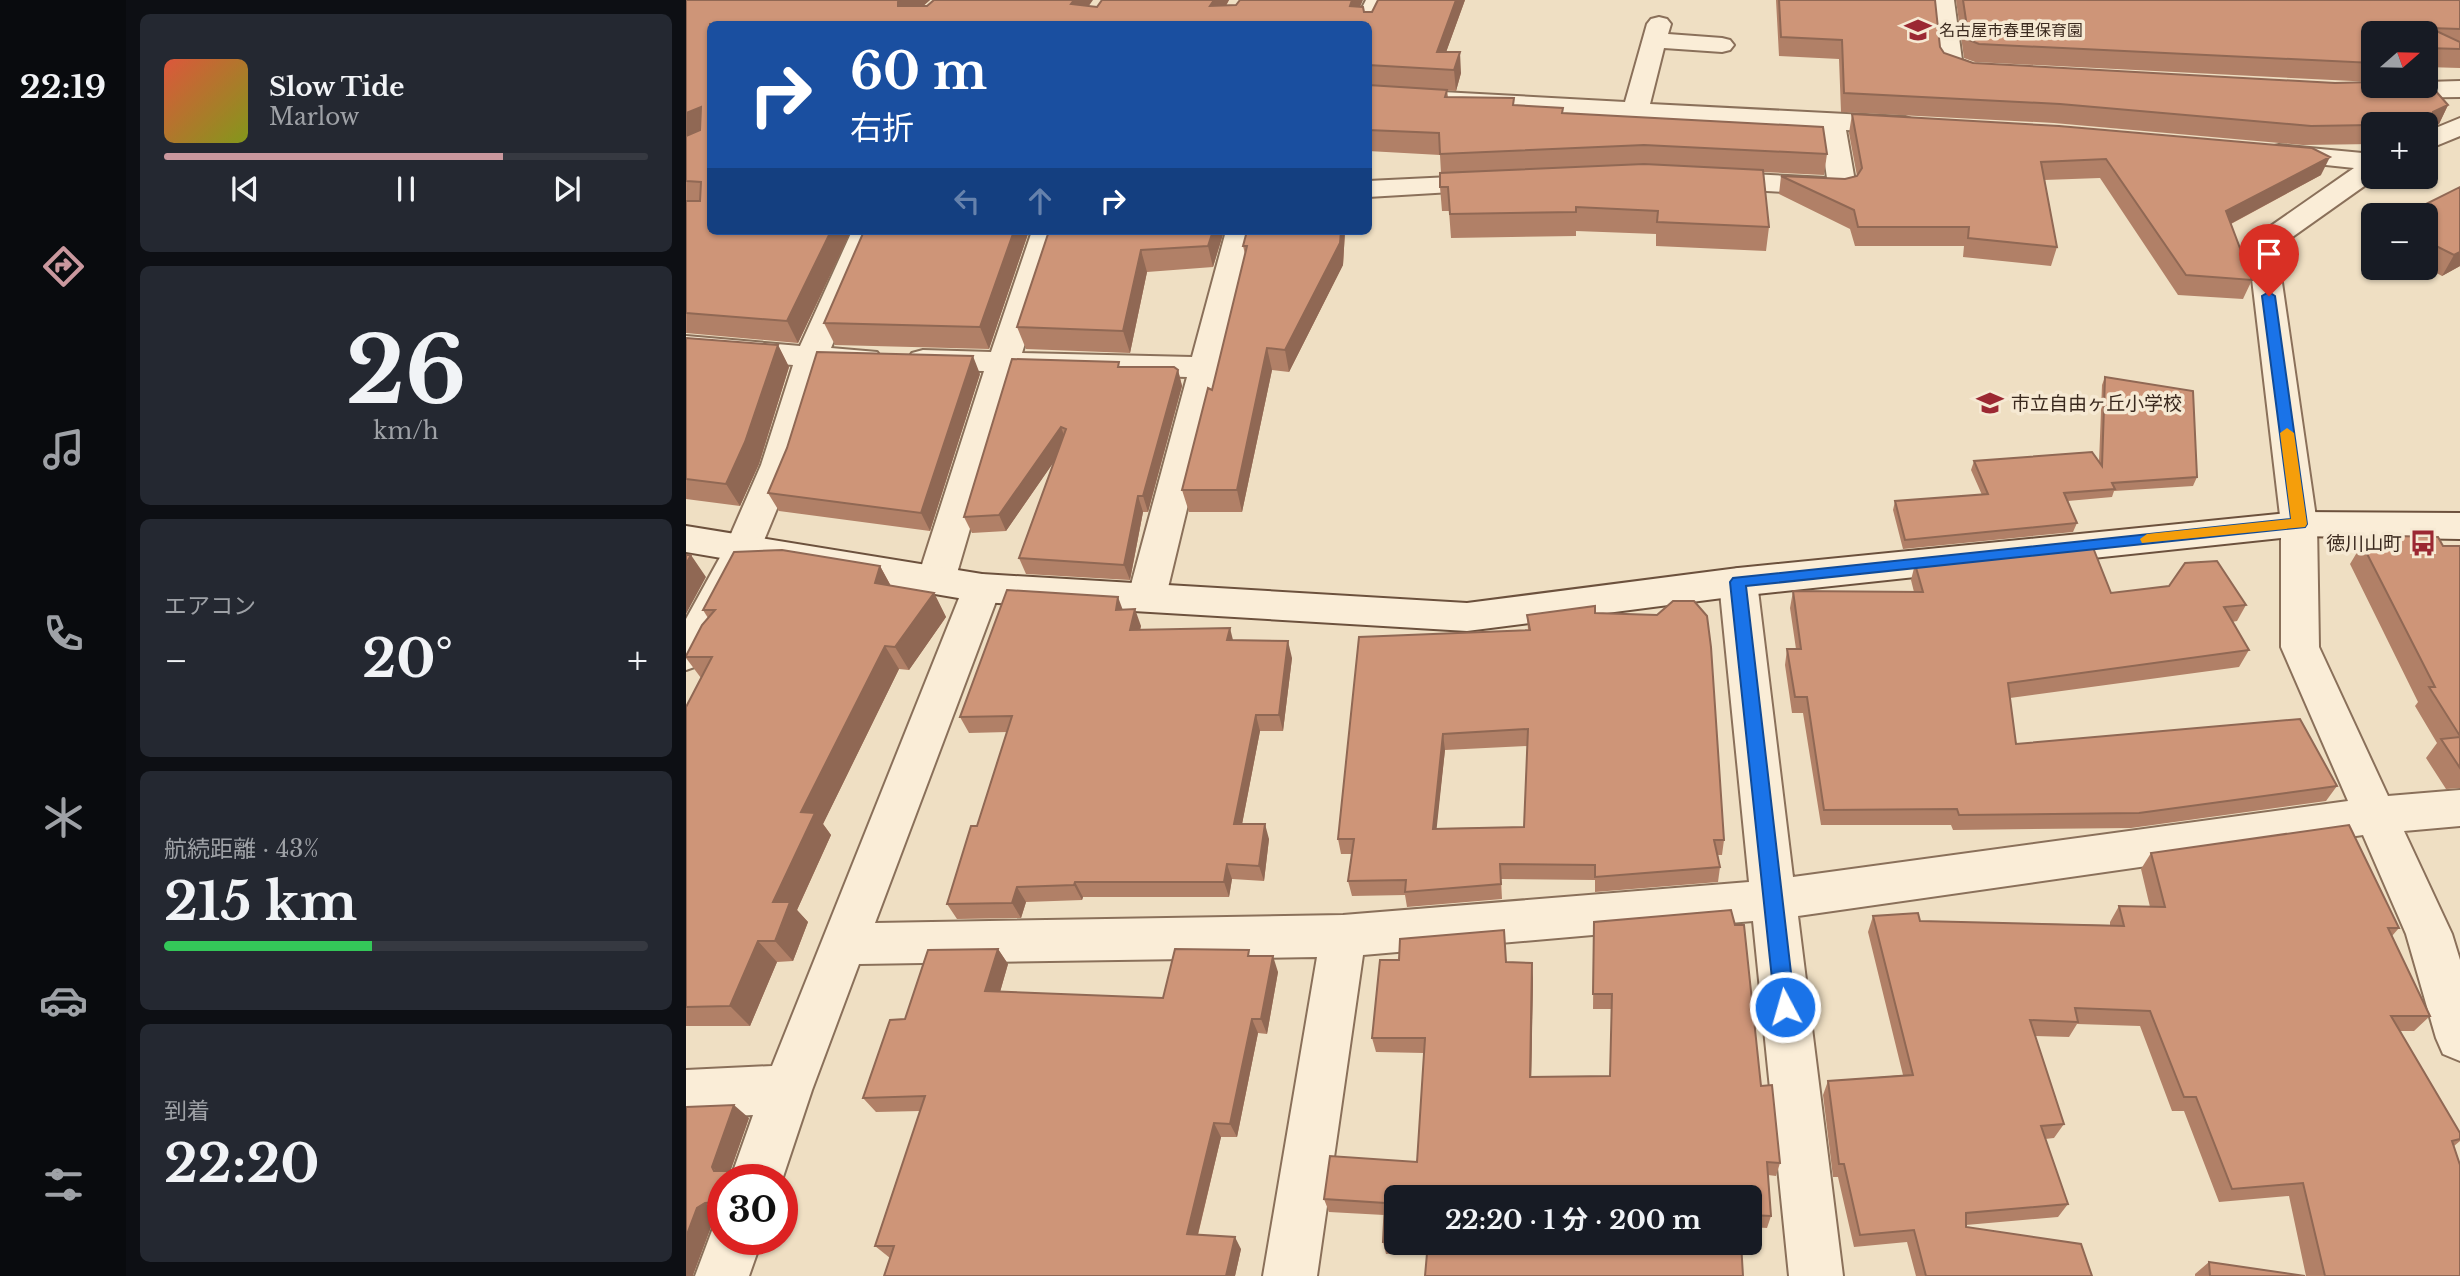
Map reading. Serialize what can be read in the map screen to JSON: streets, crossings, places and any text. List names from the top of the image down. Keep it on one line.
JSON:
{"places":{"school or university":["名古屋市春里保育園","市立自由ヶ丘小学校"],"bus stop":["徳川山町"]},"north":"right","page":{"tabs":"22:19","map_buttons":["+","−"],"turn":["60 m","右折"],"song":["Slow Tide","Marlow"],"tile":[["26","km/h"],"エアコン",["航続距離 · 43%","215 km"],["到着","22:20"]],"heat":["−","20°","+"],"limit":"30","trip":"22:20 · 1 分 · 200 m"}}
